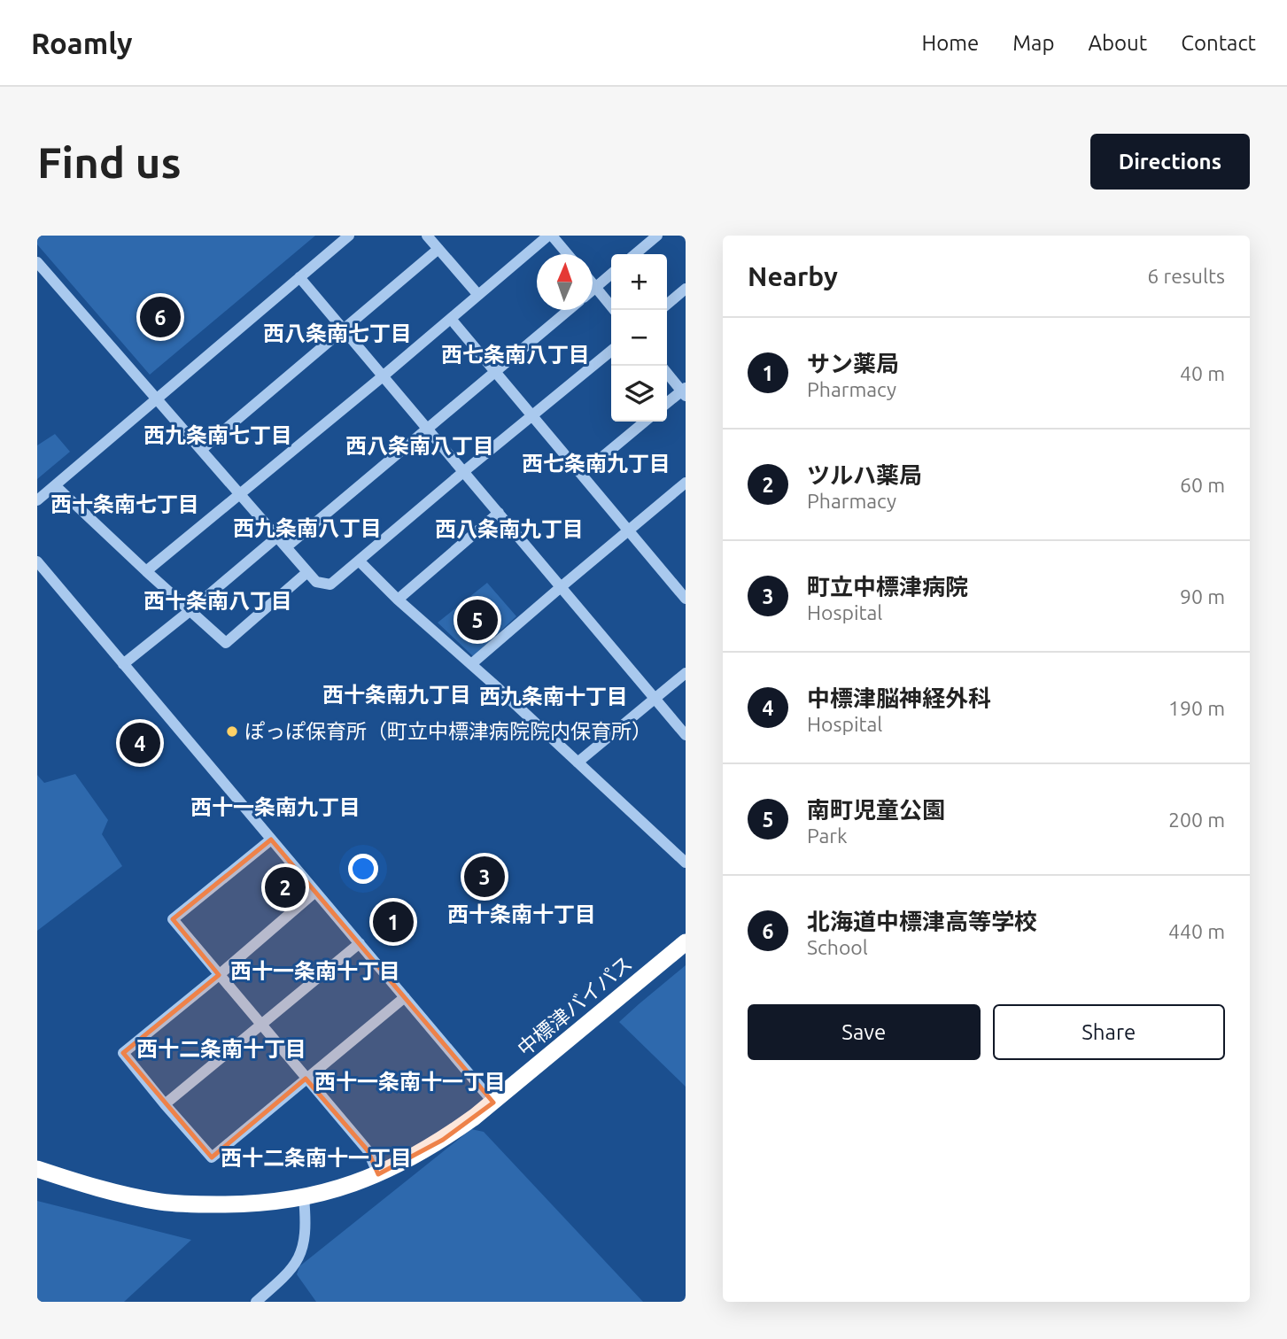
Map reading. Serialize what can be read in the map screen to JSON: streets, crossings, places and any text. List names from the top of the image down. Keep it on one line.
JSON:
{"streets":{"highway":["中標津バイパス"]},"districts":["西八条南七丁目","西七条南八丁目","西九条南七丁目","西八条南八丁目","西七条南九丁目","西十条南七丁目","西九条南八丁目","西八条南九丁目","西十条南八丁目","西十条南九丁目","西九条南十丁目","西十一条南九丁目","西十条南十丁目","西十一条南十丁目","西十二条南十丁目","西十一条南十一丁目","西十二条南十一丁目"],"places":["ぽっぽ保育所（町立中標津病院院内保育所）"],"north":"top","page":{"header":"Roamly","nav":["Home","Map","About","Contact"],"buttons":["Directions",["Save","Share"]],"title":"Find us","heading":["Nearby","6 results"],"map_buttons":["+","−"],"pins":["6","5","4","3","2","1"],"list":[{"mark":"1","name":"サン薬局","note":"Pharmacy","value":"40 m"},{"mark":"2","name":"ツルハ薬局","note":"Pharmacy","value":"60 m"},{"mark":"3","name":"町立中標津病院","note":"Hospital","value":"90 m"},{"mark":"4","name":"中標津脳神経外科","note":"Hospital","value":"190 m"},{"mark":"5","name":"南町児童公園","note":"Park","value":"200 m"},{"mark":"6","name":"北海道中標津高等学校","note":"School","value":"440 m"}]}}
